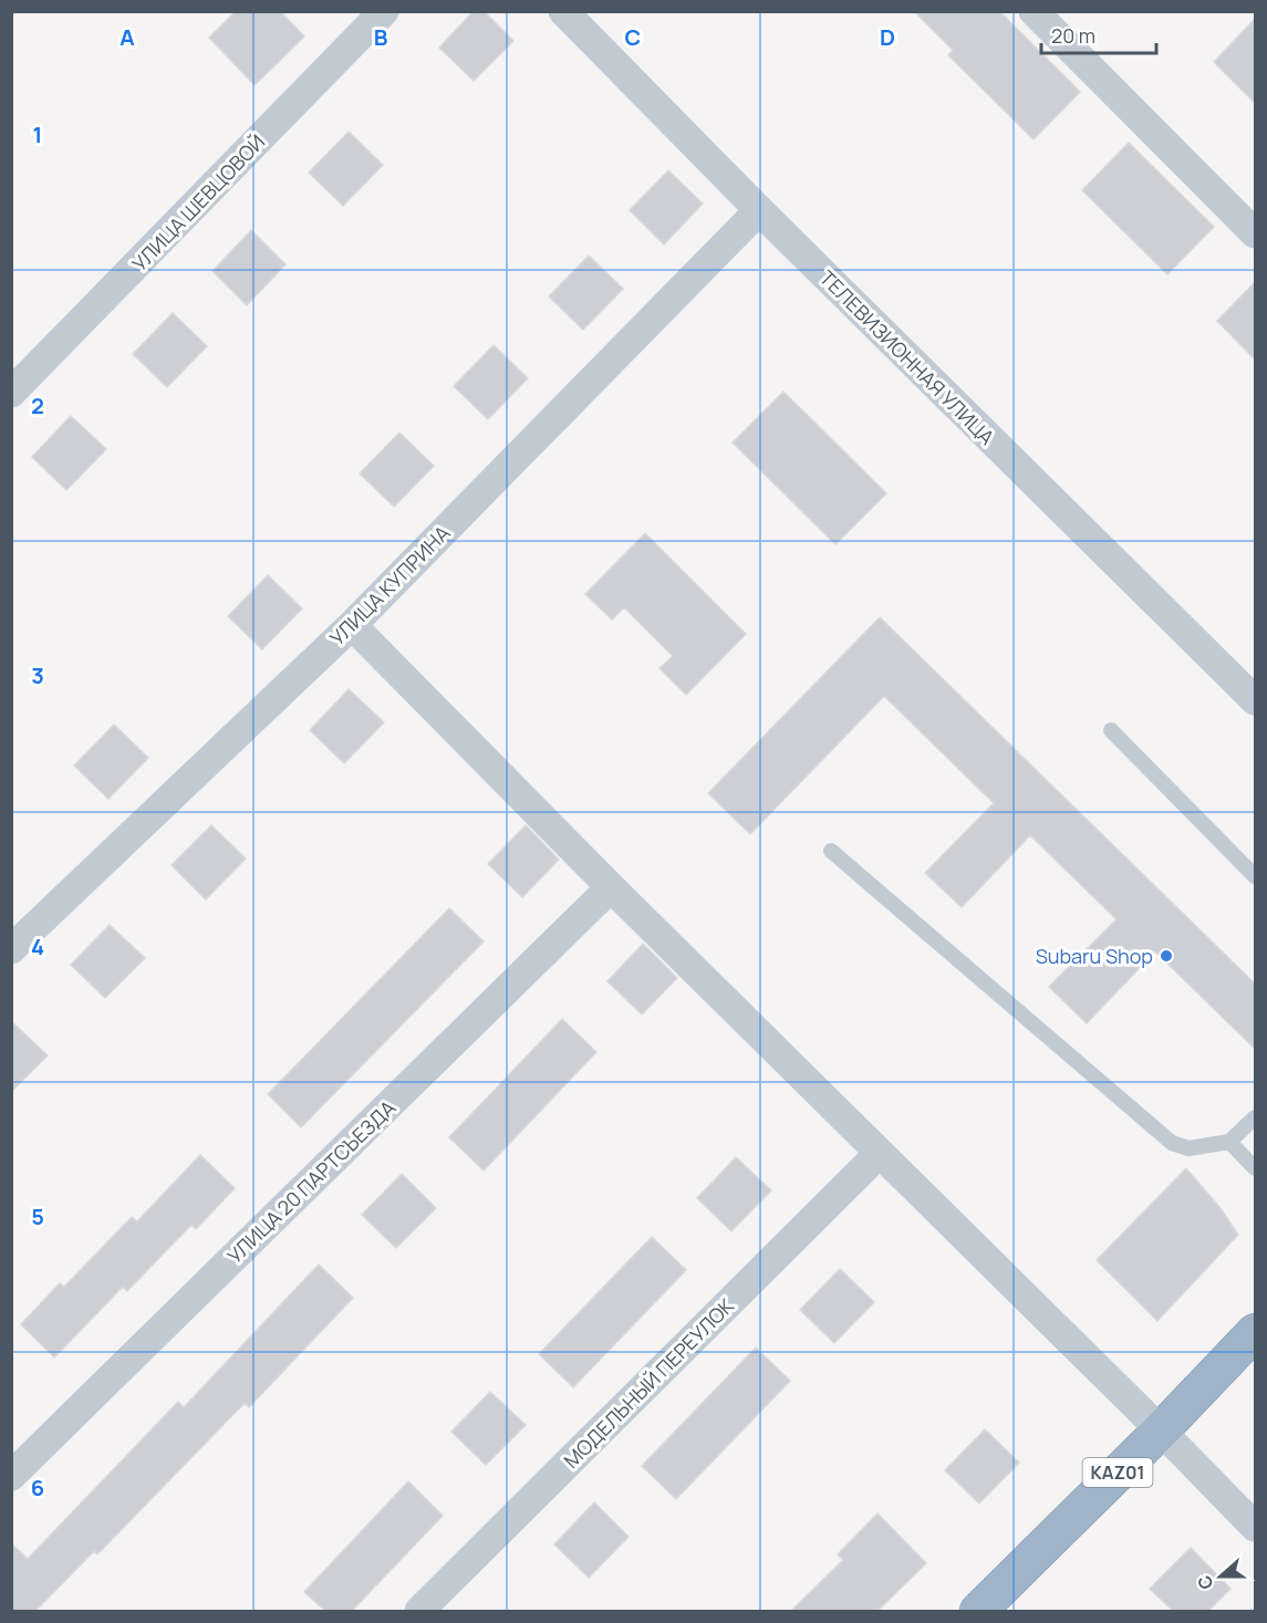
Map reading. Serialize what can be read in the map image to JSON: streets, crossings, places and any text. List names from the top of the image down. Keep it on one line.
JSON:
{"streets":{"highway":["KАZ01"],"street":["УЛИЦА ШЕВЦОВОЙ","ТЕЛЕВИЗИОННАЯ УЛИЦА","УЛИЦА КУПРИНА","УЛИЦА 20 ПАРТСЪЕЗДА","МОДЕЛЬНЫЙ ПЕРЕУЛОК"]},"crossings":[["ТЕЛЕВИЗИОННАЯ УЛИЦА","УЛИЦА КУПРИНА"]],"places":["Subaru Shop"],"scale_bar":"20 m","north":"left","grid":{"columns":["A","B","C","D"],"rows":["1","2","3","4","5","6"]}}
